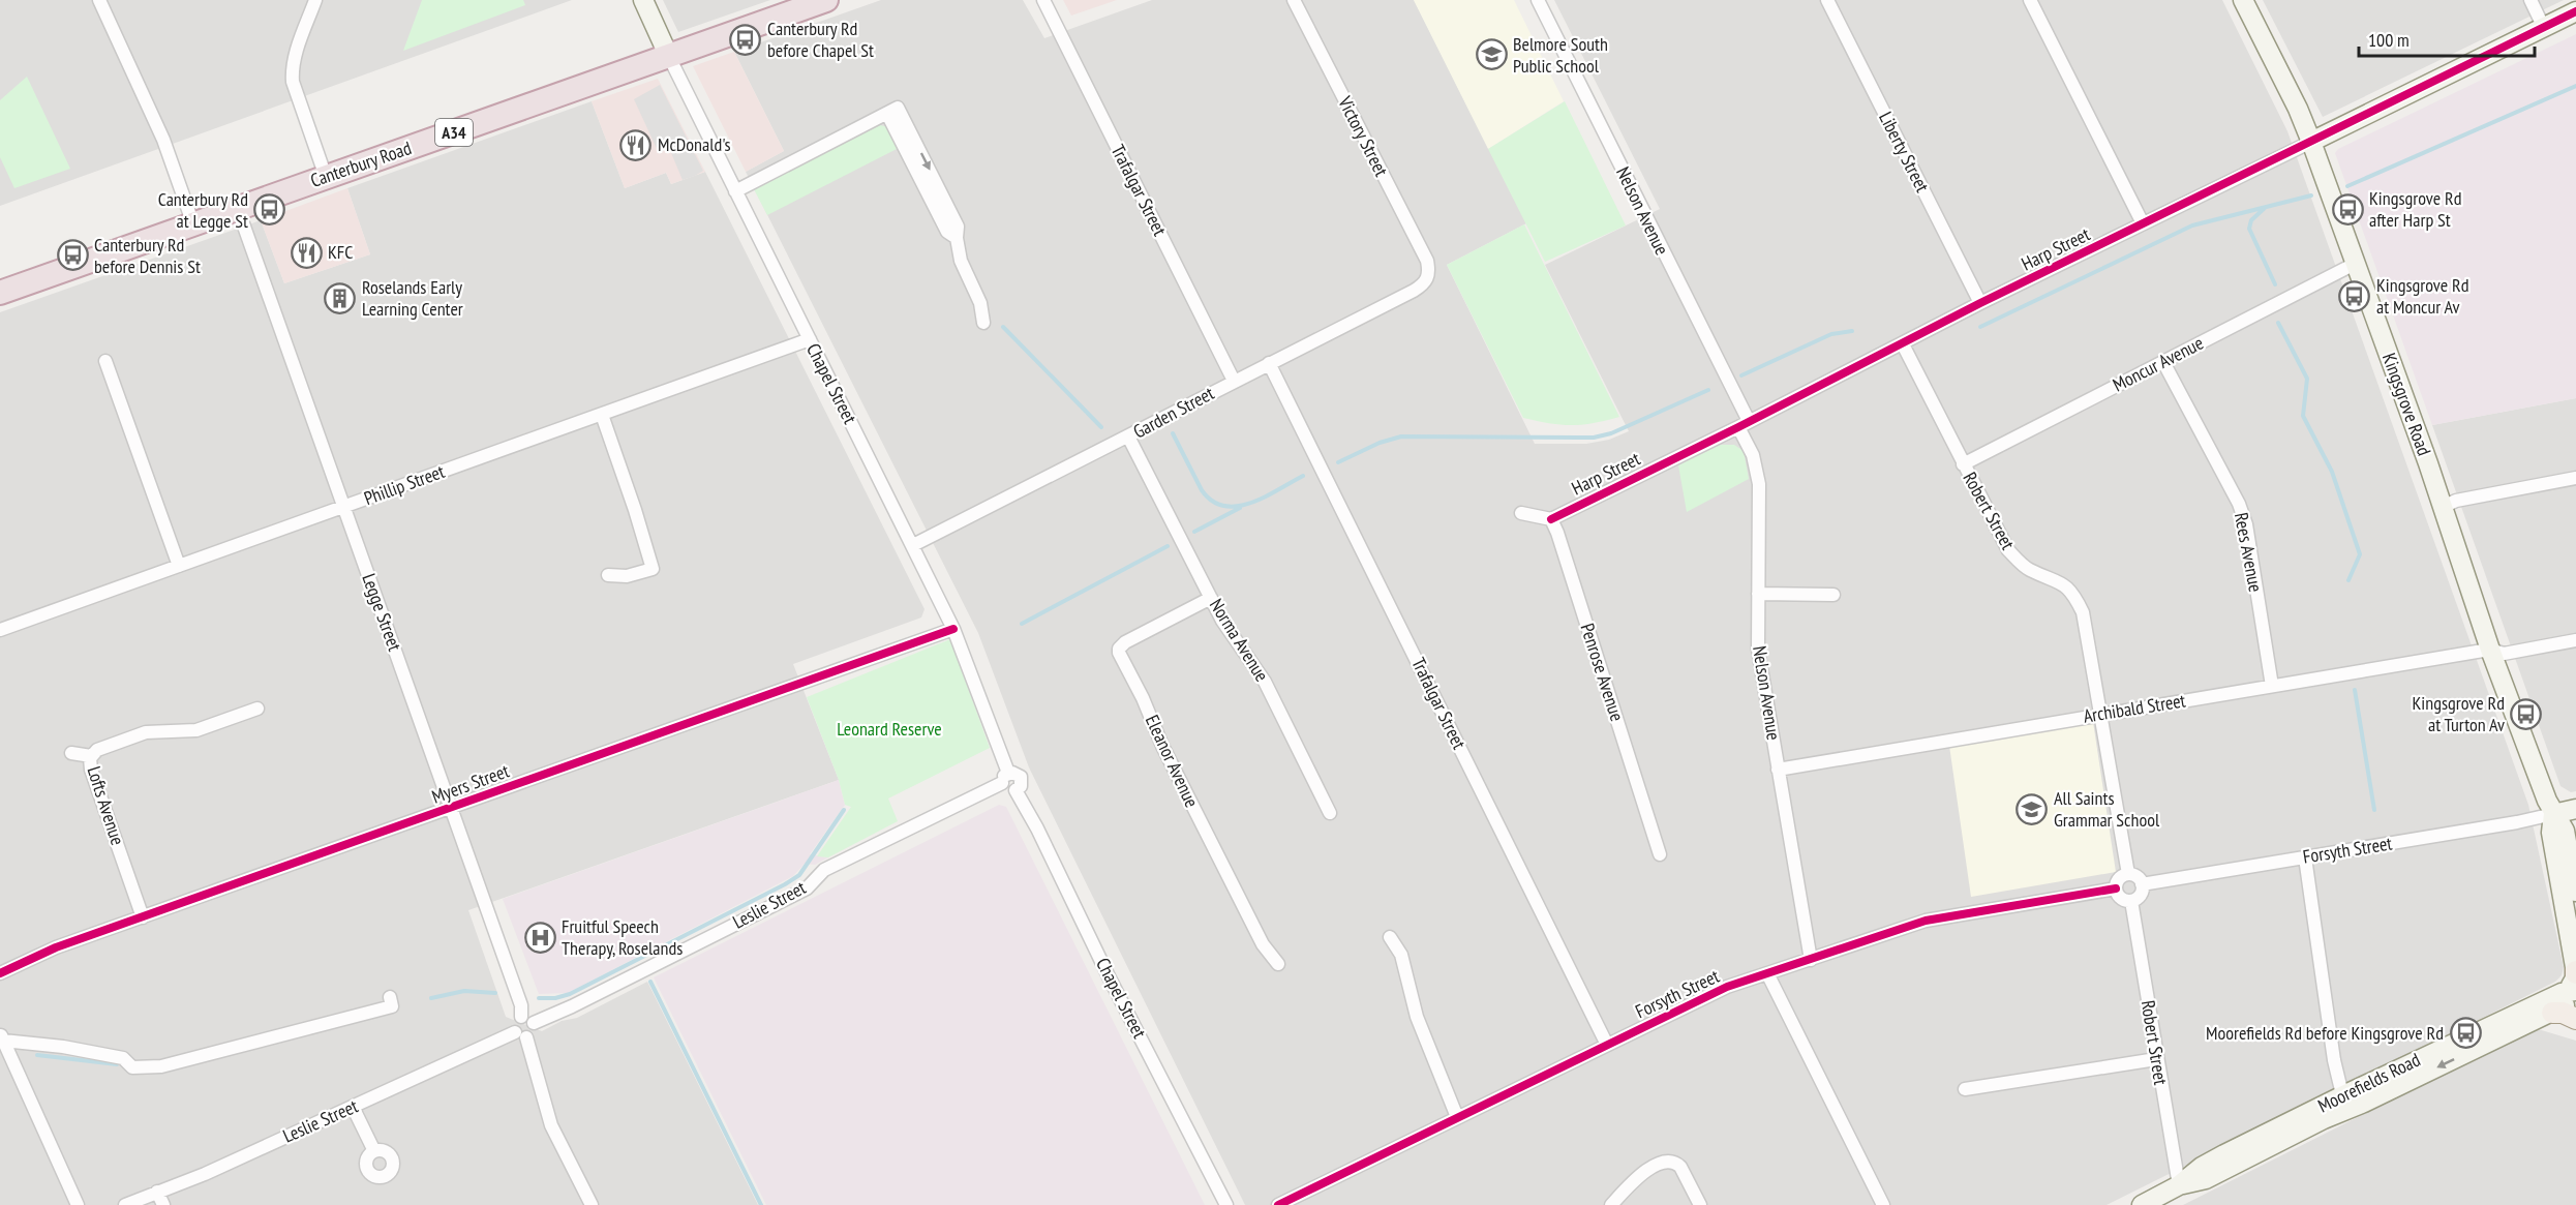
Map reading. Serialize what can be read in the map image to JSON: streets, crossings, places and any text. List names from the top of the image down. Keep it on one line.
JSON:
{"streets":{"highway":["A34","Canterbury Road"],"main road":["Harp Street","Chapel Street","Kingsgrove Road","Moorefields Road"],"street":["Victory Street","Liberty Street","Trafalgar Street","Nelson Avenue","Moncur Avenue","Garden Street","Phillip Street","Robert Street","Rees Avenue","Legge Street","Norma Avenue","Penrose Avenue","Archibald Street","Eleanor Avenue","Myers Street","Lofts Avenue","Forsyth Street","Leslie Street"]},"crossings":[["Victory Street","Garden Street"],["Liberty Street","Harp Street"],["Canterbury Road","Chapel Street"],["Canterbury Road","Legge Street"],["Trafalgar Street","Garden Street"],["Trafalgar Street","Forsyth Street"],["Nelson Avenue","Harp Street"],["Nelson Avenue","Archibald Street"],["Nelson Avenue","Forsyth Street"],["Harp Street","Kingsgrove Road"],["Harp Street","Robert Street"],["Harp Street","Penrose Avenue"],["Moncur Avenue","Kingsgrove Road"],["Moncur Avenue","Robert Street"],["Moncur Avenue","Rees Avenue"],["Chapel Street","Garden Street"],["Chapel Street","Phillip Street"],["Chapel Street","Myers Street"],["Chapel Street","Leslie Street"],["Kingsgrove Road","Archibald Street"],["Kingsgrove Road","Forsyth Street"],["Garden Street","Norma Avenue"],["Phillip Street","Legge Street"],["Robert Street","Archibald Street"],["Robert Street","Forsyth Street"],["Robert Street","Moorefields Road"],["Rees Avenue","Archibald Street"],["Legge Street","Myers Street"],["Legge Street","Leslie Street"],["Norma Avenue","Eleanor Avenue"],["Myers Street","Lofts Avenue"]],"parks":["Leonard Reserve"],"places":{"bus stop":["Canterbury Rd before Chapel St","Kingsgrove Rd after Harp St","Canterbury Rd at Legge St","Canterbury Rd before Dennis St","Kingsgrove Rd at Moncur Av","Kingsgrove Rd at Turton Av","Moorefields Rd before Kingsgrove Rd"],"school or university":["Belmore South Public School","All Saints Grammar School"],"restaurant":["McDonald's","KFC"],"building":["Roselands Early Learning Center"],"hospital":["Fruitful Speech Therapy, Roselands"]},"scale_bar":"100 m"}
